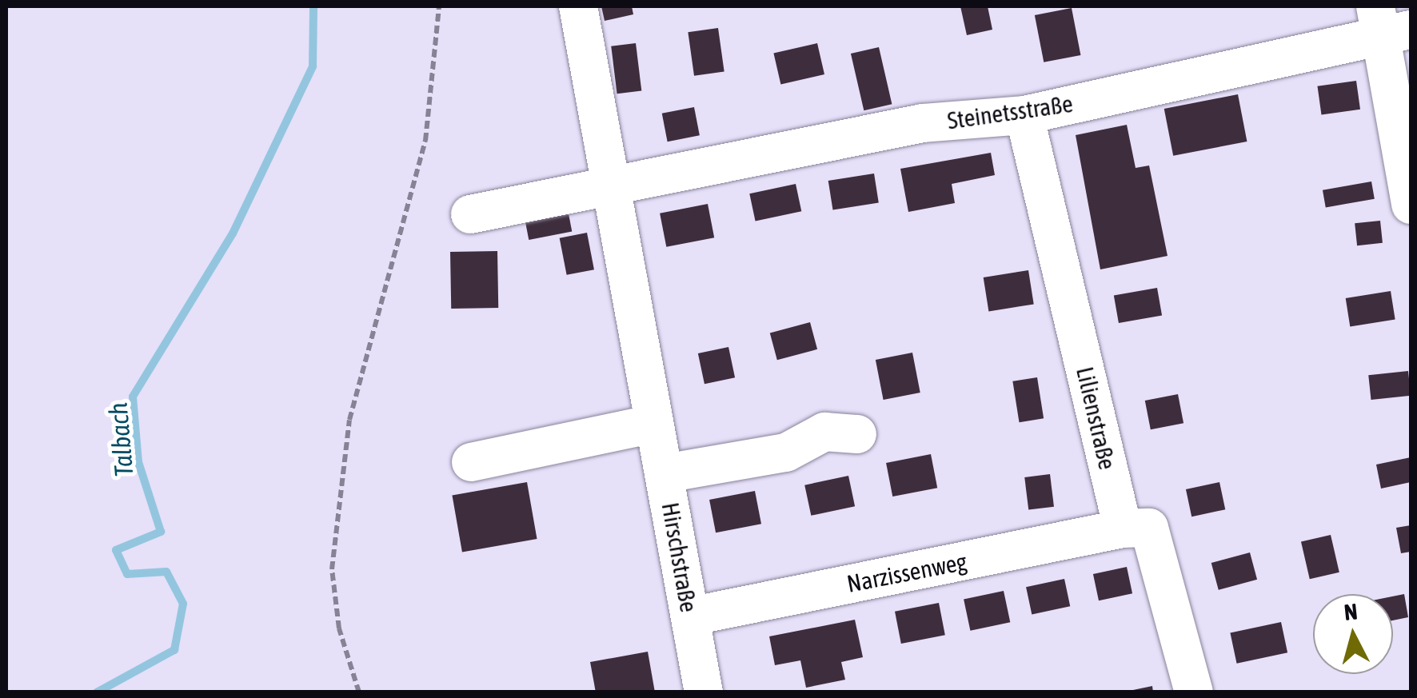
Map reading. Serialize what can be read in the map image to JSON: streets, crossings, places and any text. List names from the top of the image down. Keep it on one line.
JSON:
{"streets":{"street":["Steinetsstraße","Lilienstraße","Hirschstraße","Narzissenweg"]},"crossings":[["Steinetsstraße","Lilienstraße"],["Steinetsstraße","Hirschstraße"],["Lilienstraße","Narzissenweg"],["Hirschstraße","Narzissenweg"]],"water":["Talbach"],"north":"top"}
